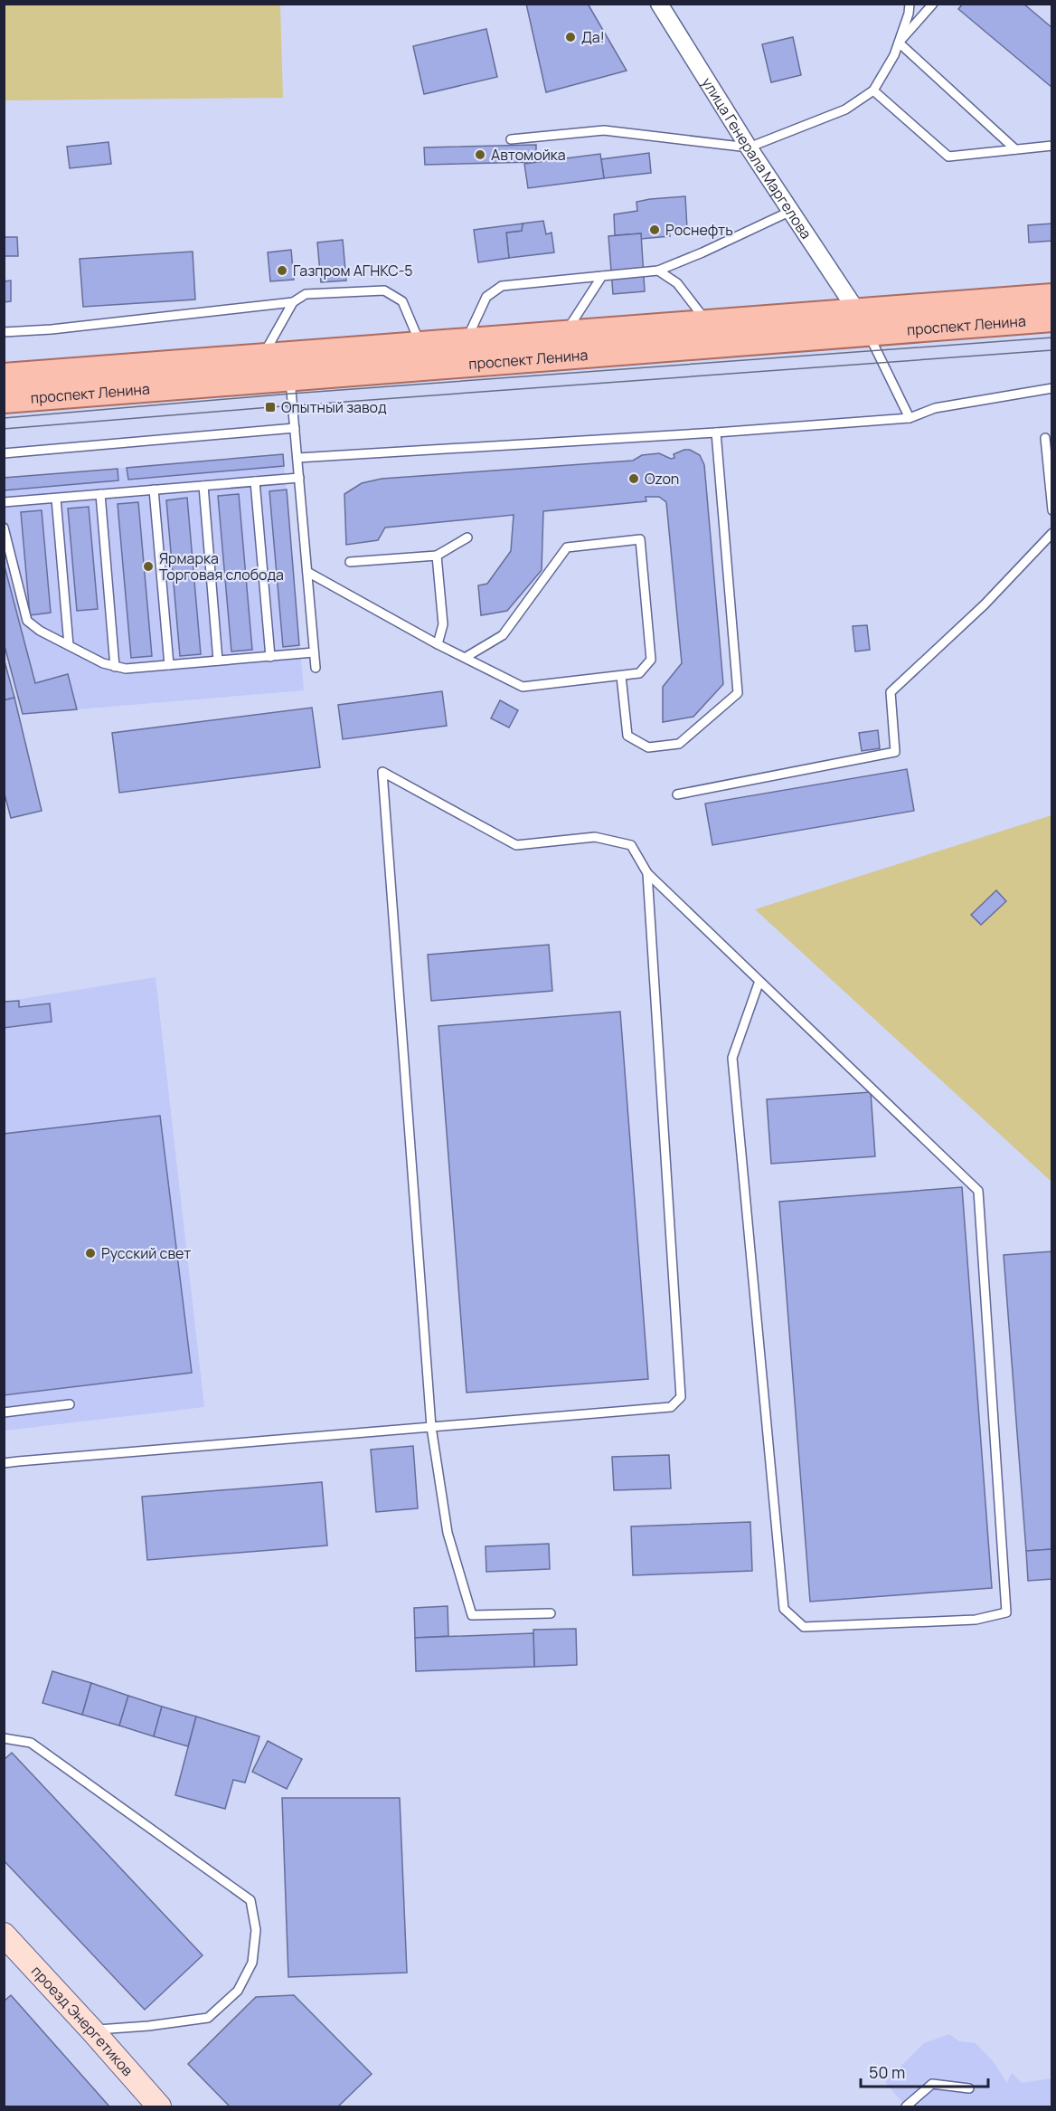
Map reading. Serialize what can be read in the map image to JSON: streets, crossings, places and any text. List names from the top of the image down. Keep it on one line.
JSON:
{"streets":{"main road":["проспект Ленина"],"street":["улица Генерала Маргелова","проезд Энергетиков"]},"crossings":[["улица Генерала Маргелова","проспект Ленина"]],"places":{"other":["Да!","Автомойка","Роснефть","Газпром АГНКС-5","Ozon","Ярмарка Торговая слобода","Русский свет"],"transit":["Опытный завод"]},"scale_bar":"50 m"}
